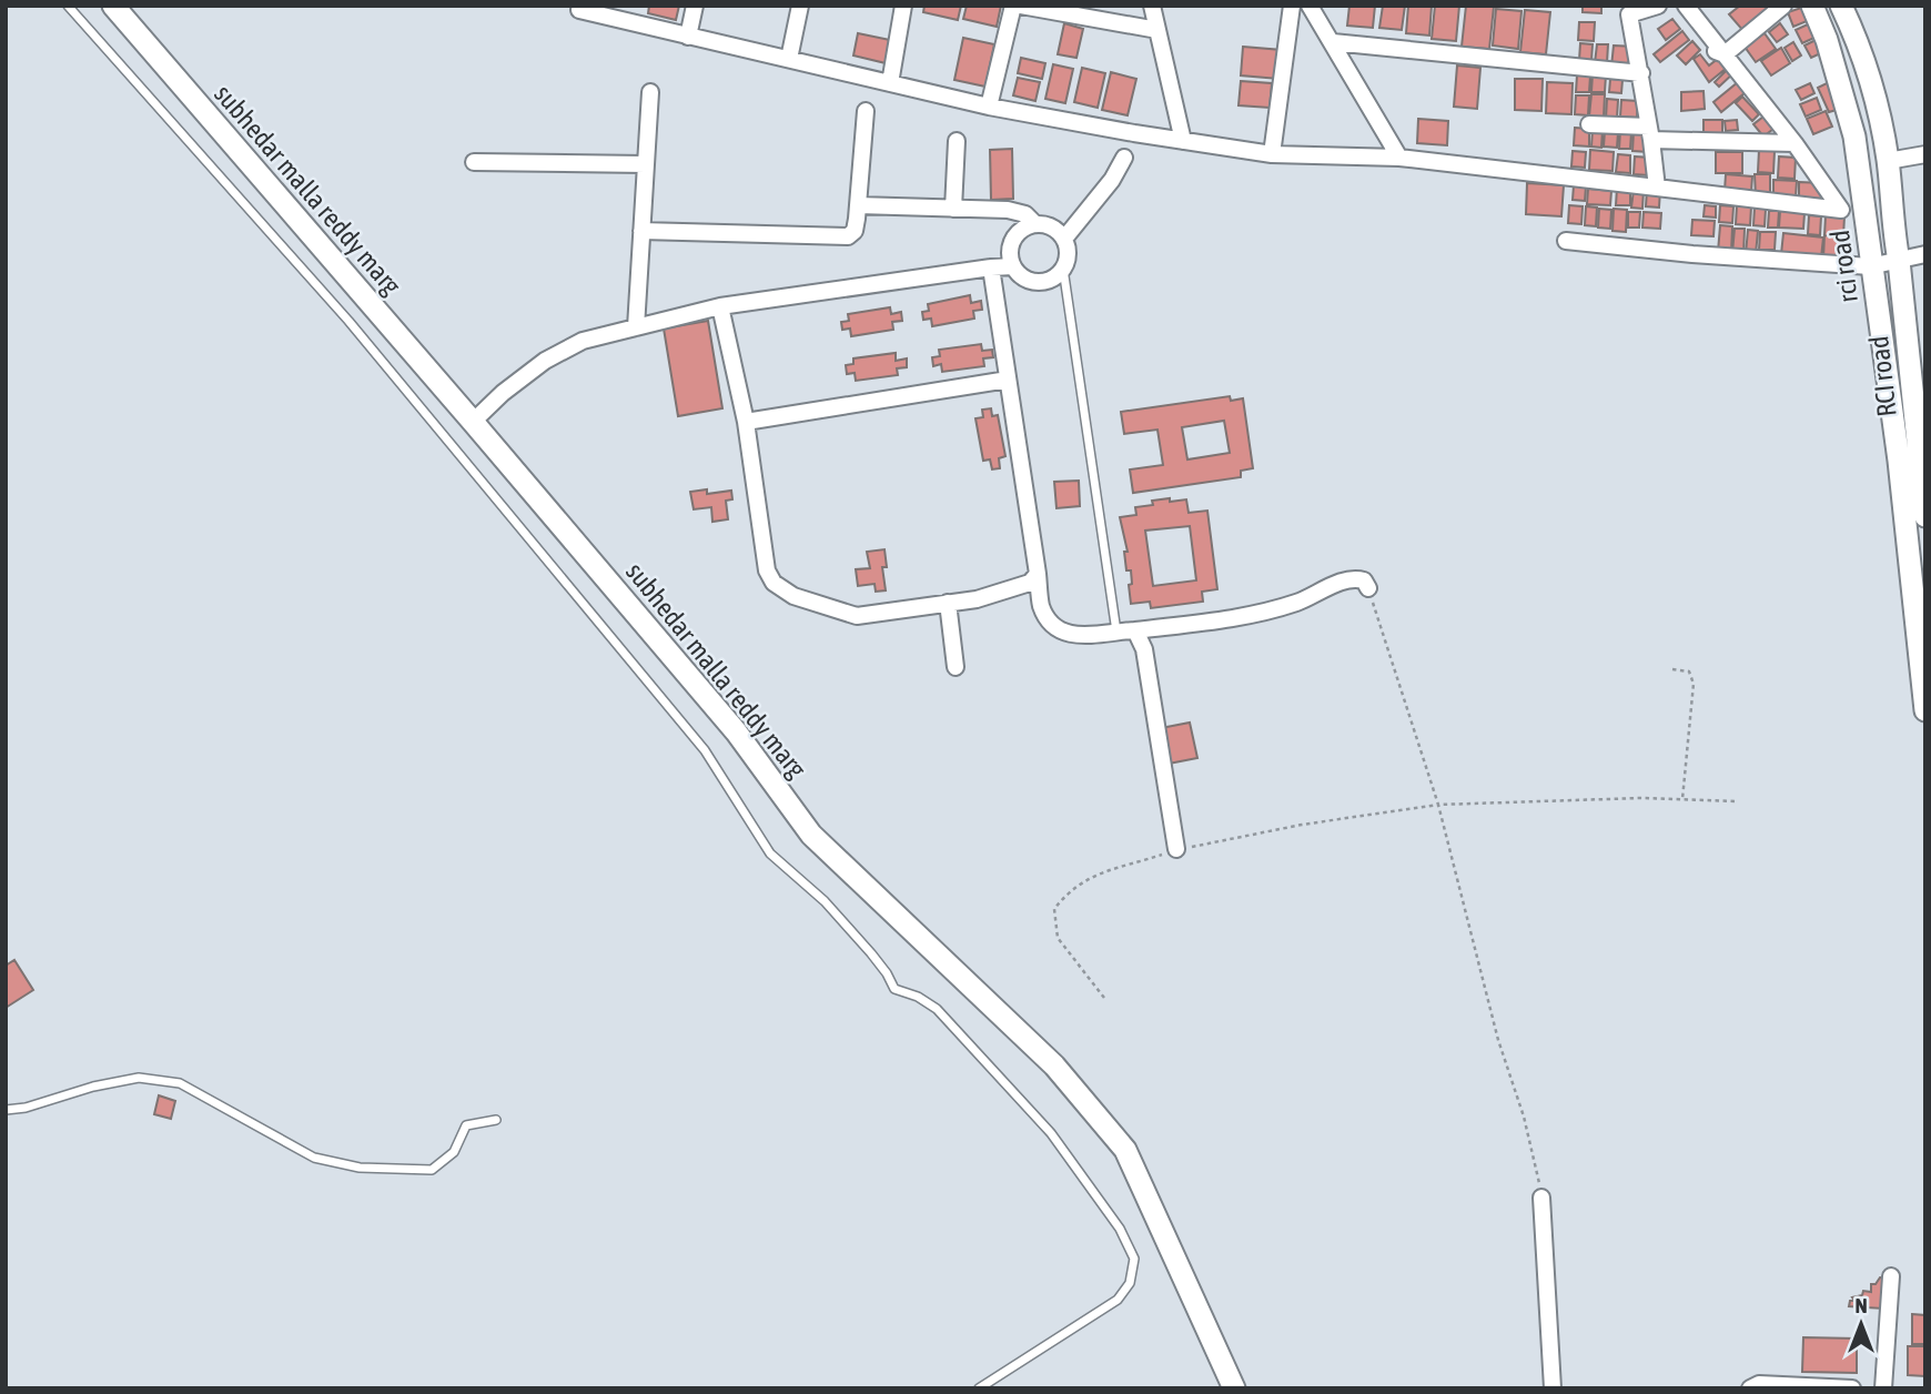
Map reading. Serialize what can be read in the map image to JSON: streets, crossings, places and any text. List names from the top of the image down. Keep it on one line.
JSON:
{"streets":{"main road":["subhedar malla reddy marg","rci road","RCI road"]},"north":"top"}
